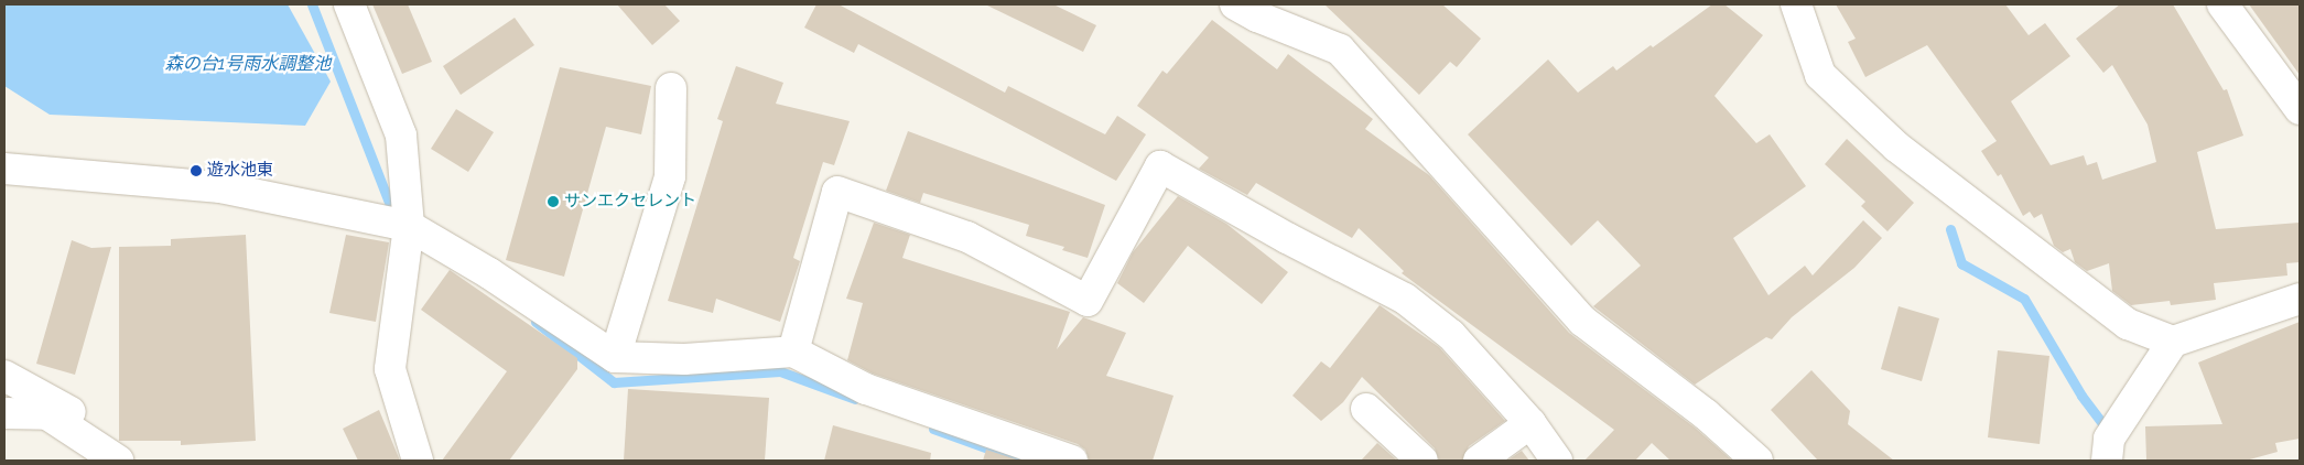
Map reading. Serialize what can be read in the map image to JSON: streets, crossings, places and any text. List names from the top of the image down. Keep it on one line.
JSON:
{"water":["森の台1号雨水調整池"],"places":["遊水池東","サンエクセレント"]}
